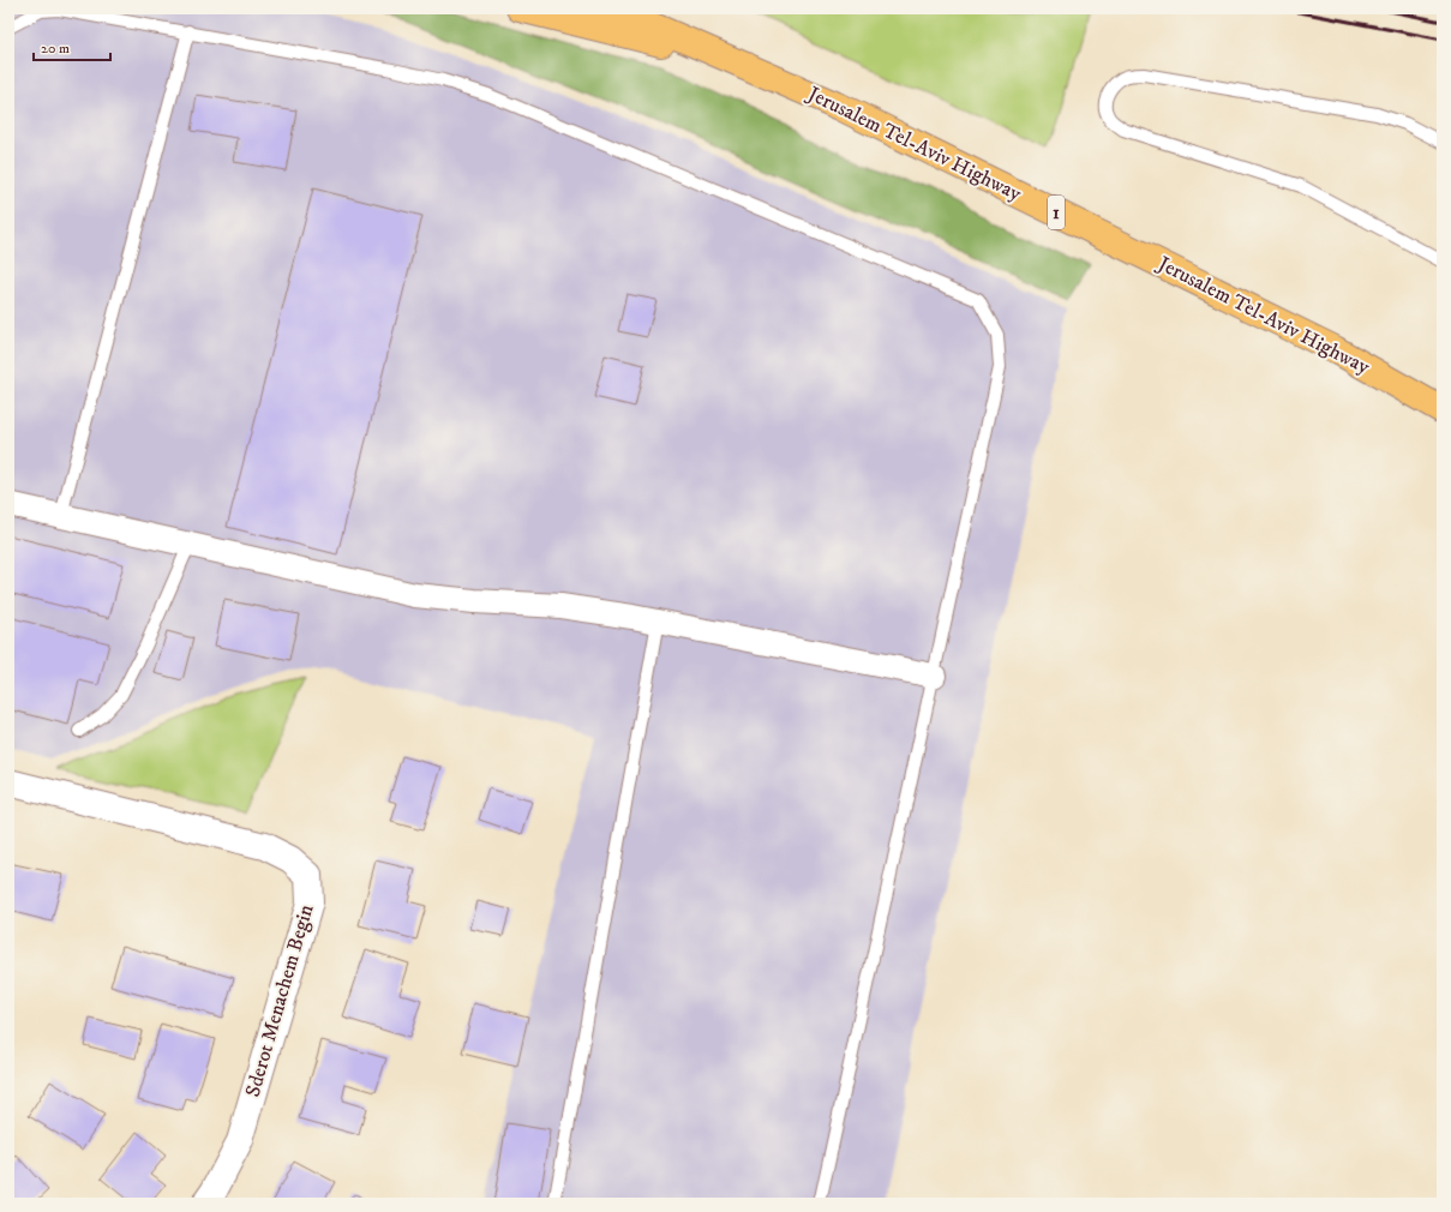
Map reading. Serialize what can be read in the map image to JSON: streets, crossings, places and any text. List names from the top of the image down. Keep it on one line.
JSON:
{"streets":{"highway":["Jerusalem Tel-Aviv Highway","1"],"street":["Sderot Menachem Begin"]},"scale_bar":"20 m"}
